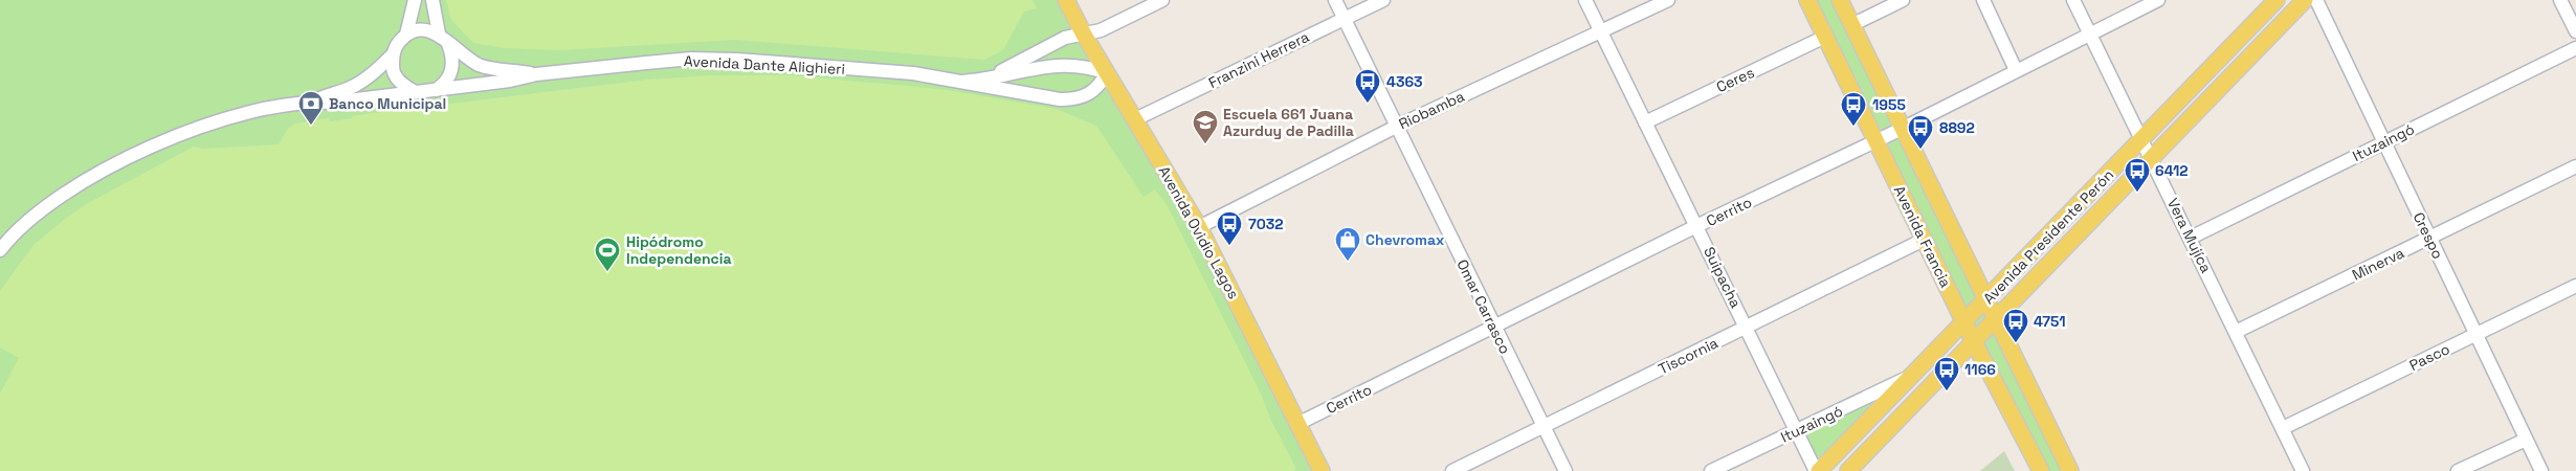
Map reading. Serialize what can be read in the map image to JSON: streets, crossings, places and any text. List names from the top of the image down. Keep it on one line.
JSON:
{"streets":{"main road":["Avenida Ovidio Lagos","Avenida Francia","Avenida Presidente Perón"],"street":["Franzini Herrera","Avenida Dante Alighieri","Ceres","Riobamba","Ituzaingó","Cerrito","Vera Mujíca","Crespo","Minerva","Suipacha","Omar Carrasco","Tiscornia","Pasco"]},"crossings":[["Franzini Herrera","Avenida Ovidio Lagos"],["Franzini Herrera","Omar Carrasco"],["Avenida Dante Alighieri","Avenida Ovidio Lagos"],["Ceres","Avenida Francia"],["Ceres","Suipacha"],["Riobamba","Avenida Ovidio Lagos"],["Riobamba","Suipacha"],["Riobamba","Omar Carrasco"],["Ituzaingó","Vera Mujíca"],["Ituzaingó","Crespo"],["Ituzaingó","Avenida Presidente Perón"],["Ituzaingó","Suipacha"],["Cerrito","Avenida Ovidio Lagos"],["Cerrito","Vera Mujíca"],["Cerrito","Avenida Francia"],["Cerrito","Suipacha"],["Cerrito","Omar Carrasco"],["Vera Mujíca","Avenida Presidente Perón"],["Vera Mujíca","Minerva"],["Vera Mujíca","Pasco"],["Crespo","Minerva"],["Crespo","Pasco"],["Avenida Francia","Avenida Presidente Perón"],["Avenida Francia","Tiscornia"],["Avenida Presidente Perón","Suipacha"],["Suipacha","Tiscornia"],["Omar Carrasco","Tiscornia"]],"places":{"bus stop":["4363","1955","8892","6412","7032","4751","1166"],"bank":["Banco Municipal"],"school or university":["Escuela 661 Juana Azurduy de Padilla"],"shop":["Chevromax"],"sports":["Hipódromo Independencia"]}}
